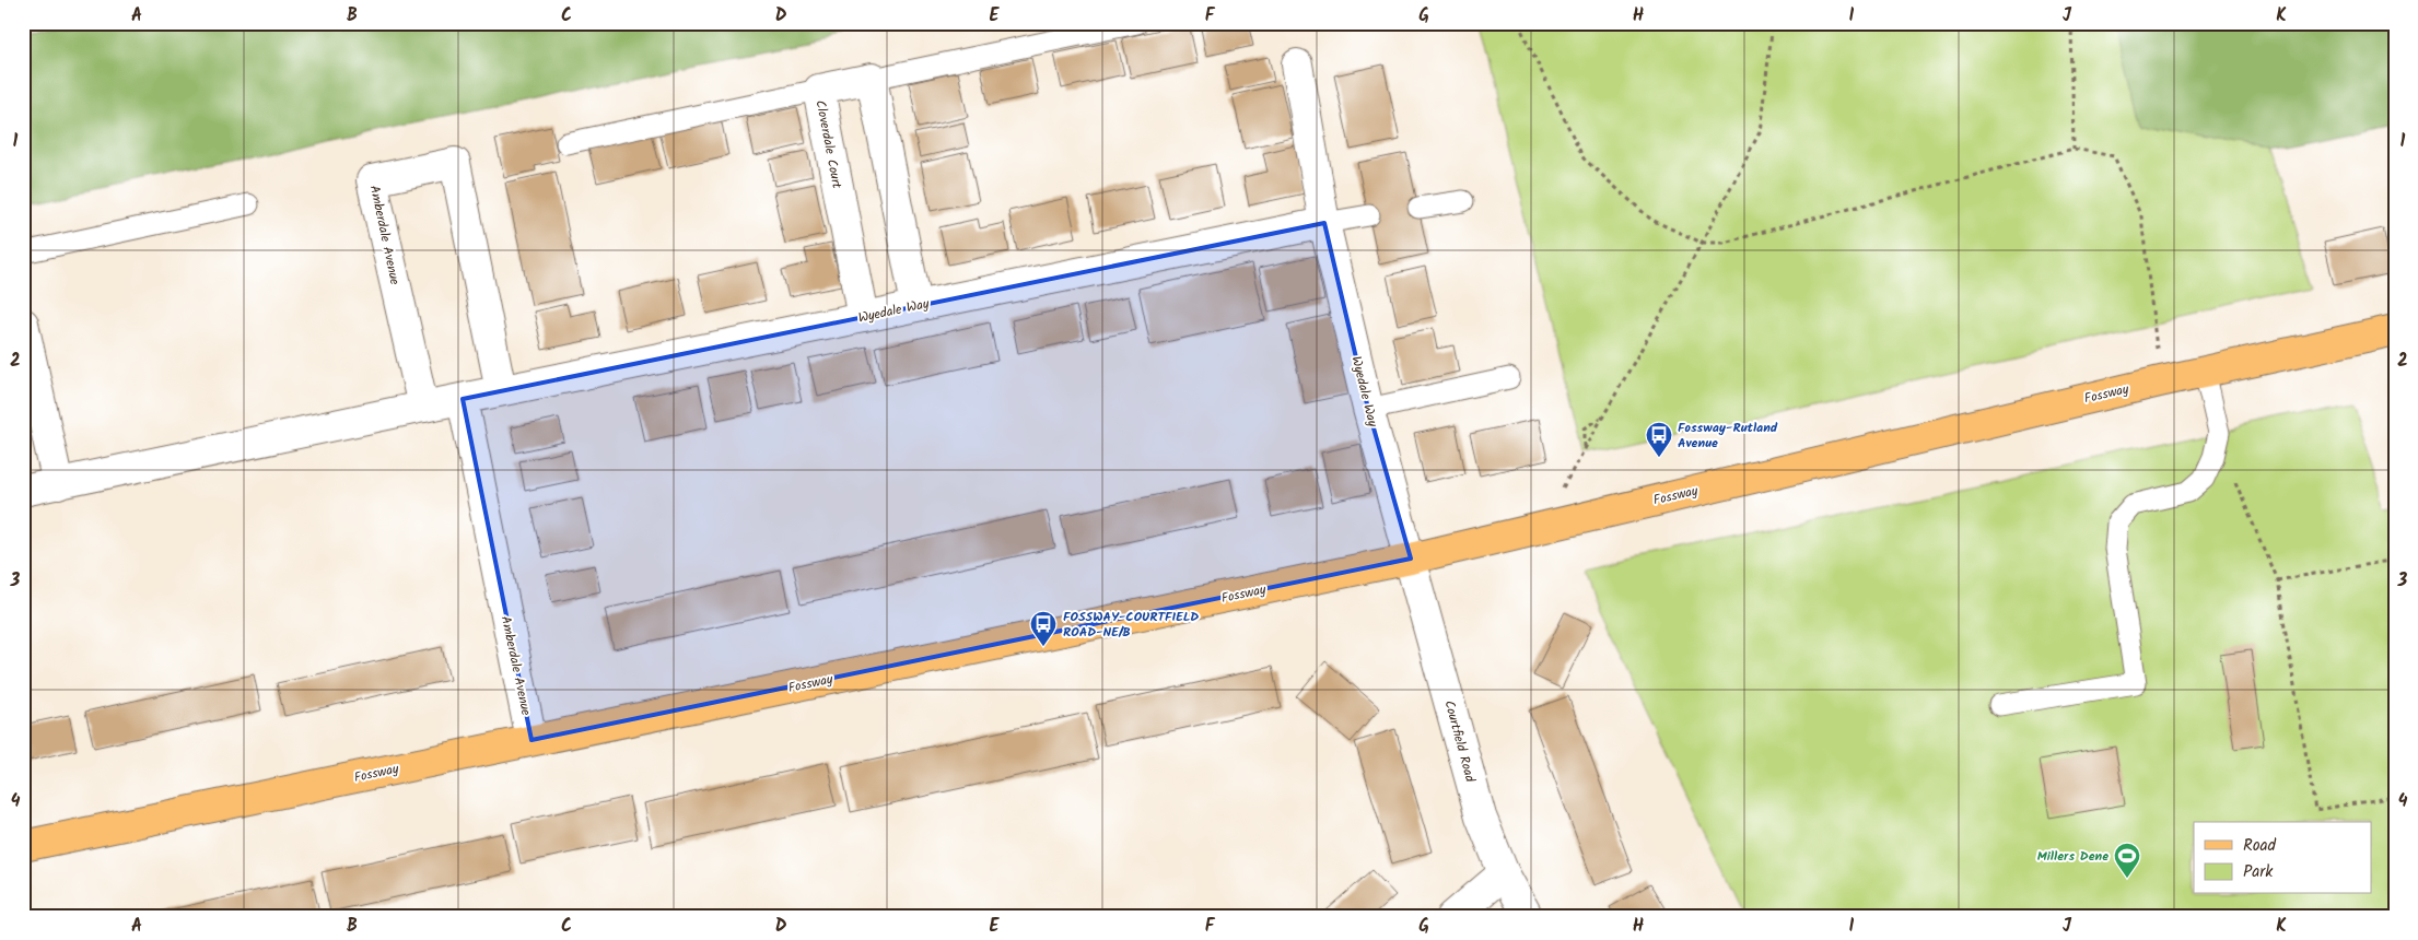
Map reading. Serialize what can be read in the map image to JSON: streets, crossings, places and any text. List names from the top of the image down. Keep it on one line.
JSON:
{"streets":{"main road":["Fossway"],"street":["Cloverdale Court","Amberdale Avenue","Wyedale Way","Courtfield Road"]},"crossings":[["Cloverdale Court","Wyedale Way"],["Amberdale Avenue","Wyedale Way"],["Amberdale Avenue","Fossway"],["Wyedale Way","Fossway"],["Wyedale Way","Courtfield Road"],["Fossway","Courtfield Road"]],"places":{"bus stop":["Fossway-Rutland Avenue","FOSSWAY-COURTFIELD ROAD-NE/B"],"sports":["Millers Dene"]},"legend":["Road","Park"],"grid":{"columns":["A","B","C","D","E","F","G","H","I","J","K"],"rows":["1","2","3","4"]}}
